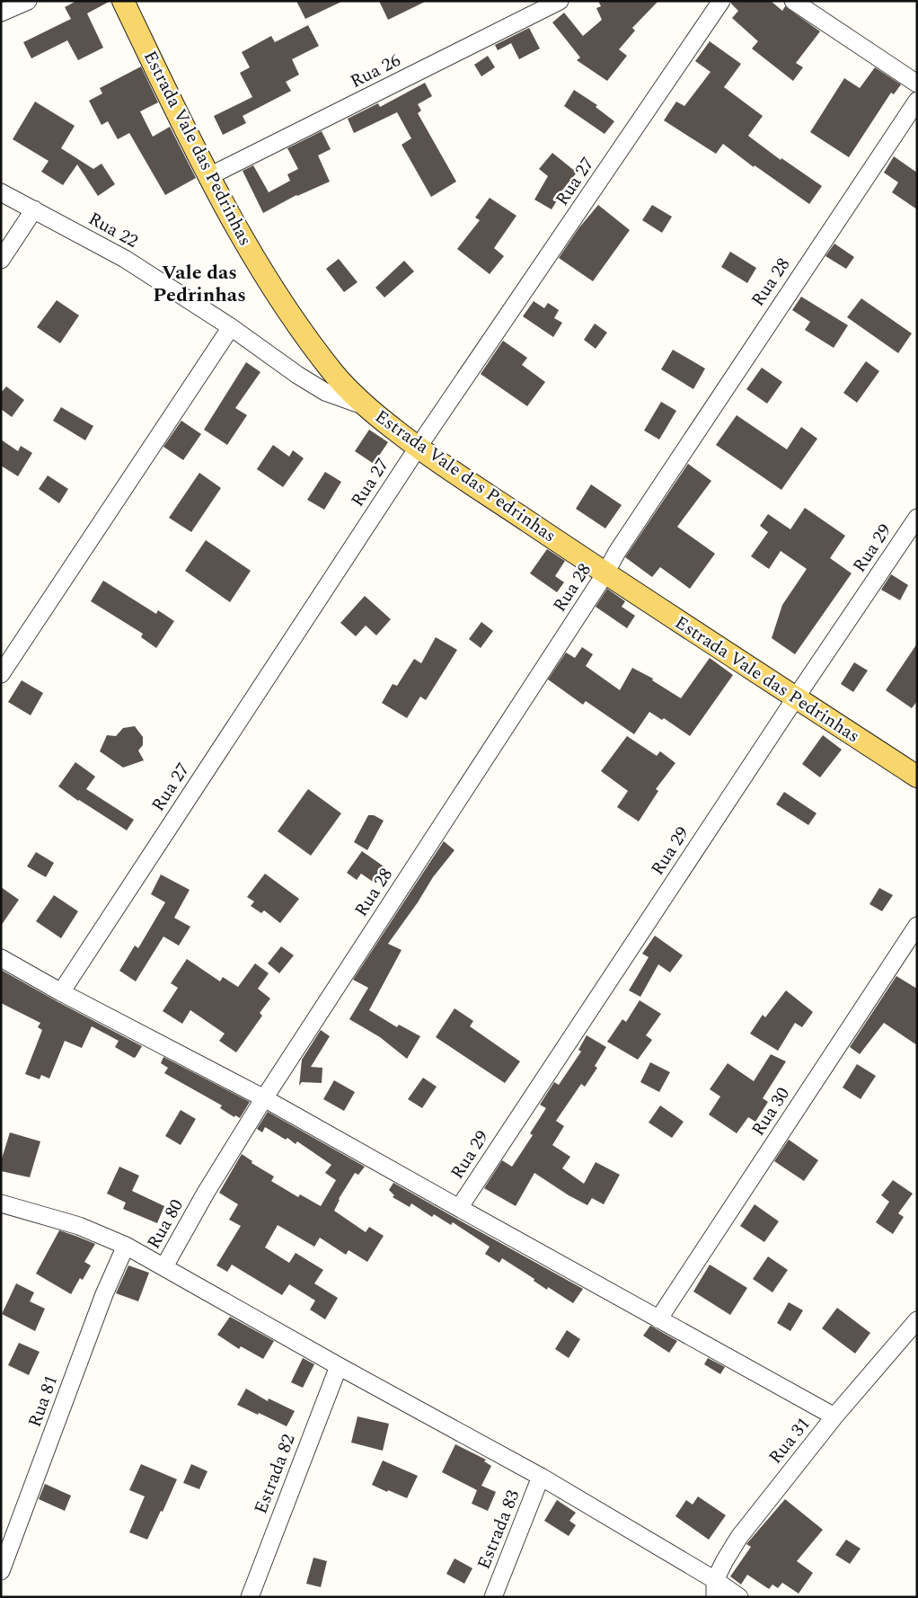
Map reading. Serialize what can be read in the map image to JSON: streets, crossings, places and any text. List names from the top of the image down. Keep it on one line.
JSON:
{"streets":{"main road":["Estrada Vale das Pedrinhas"],"street":["Rua 26","Rua 27","Rua 22","Rua 28","Rua 29","Rua 30","Rua 80","Rua 81","Rua 31","Estrada 82","Estrada 83"]},"crossings":[["Rua 26","Estrada Vale das Pedrinhas"],["Estrada Vale das Pedrinhas","Rua 27"],["Estrada Vale das Pedrinhas","Rua 22"],["Estrada Vale das Pedrinhas","Rua 28"],["Estrada Vale das Pedrinhas","Rua 29"],["Rua 28","Rua 80"],["Rua 80","Rua 81"]],"districts":["Vale das Pedrinhas"]}
